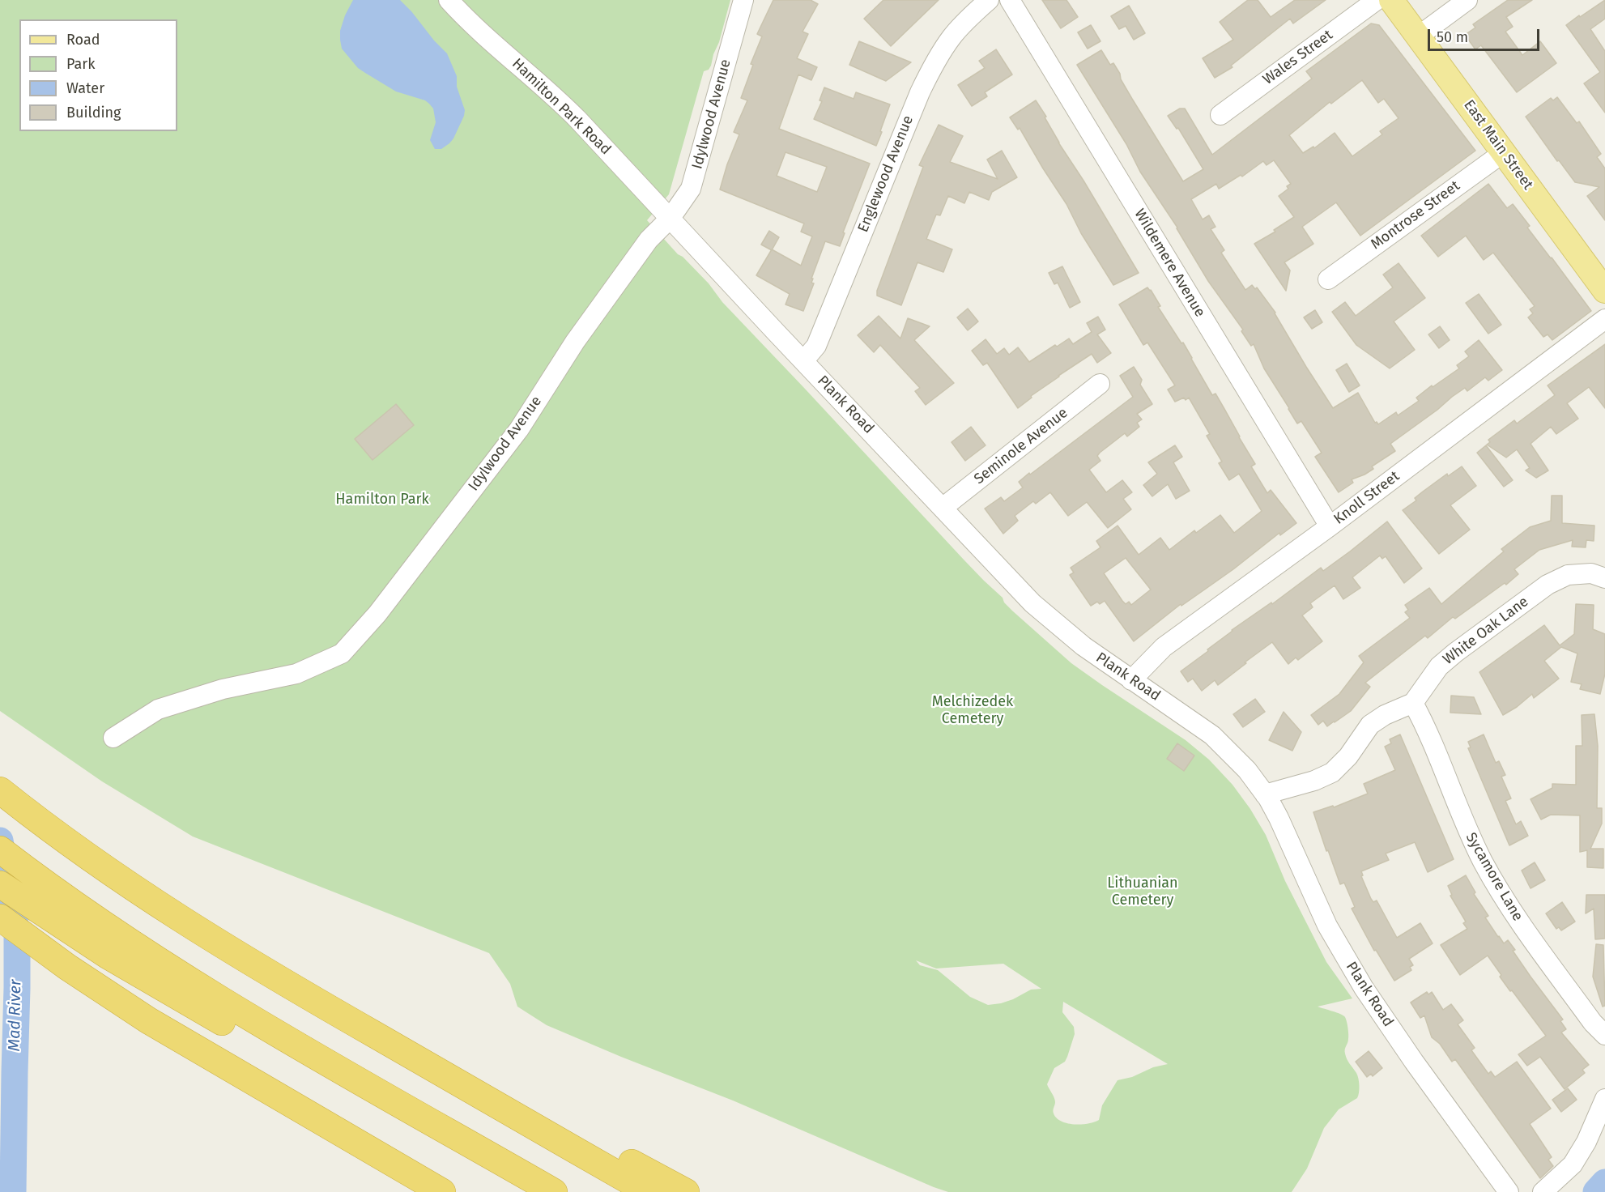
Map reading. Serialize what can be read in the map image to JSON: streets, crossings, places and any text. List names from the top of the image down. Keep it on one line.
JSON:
{"streets":{"main road":["East Main Street"],"street":["Wales Street","Hamilton Park Road","Idylwood Avenue","Englewood Avenue","Montrose Street","Wildemere Avenue","Plank Road","Seminole Avenue","Knoll Street","White Oak Lane","Sycamore Lane"]},"crossings":[["Hamilton Park Road","Idylwood Avenue"],["Hamilton Park Road","Plank Road"],["Idylwood Avenue","Plank Road"],["East Main Street","Montrose Street"],["Englewood Avenue","Plank Road"],["Wildemere Avenue","Knoll Street"],["Plank Road","Seminole Avenue"],["Plank Road","Knoll Street"],["White Oak Lane","Sycamore Lane"]],"water":["Mad River"],"parks":["Hamilton Park","Melchizedek Cemetery","Lithuanian Cemetery"],"legend":["Road","Park","Water","Building"],"scale_bar":"50 m"}
